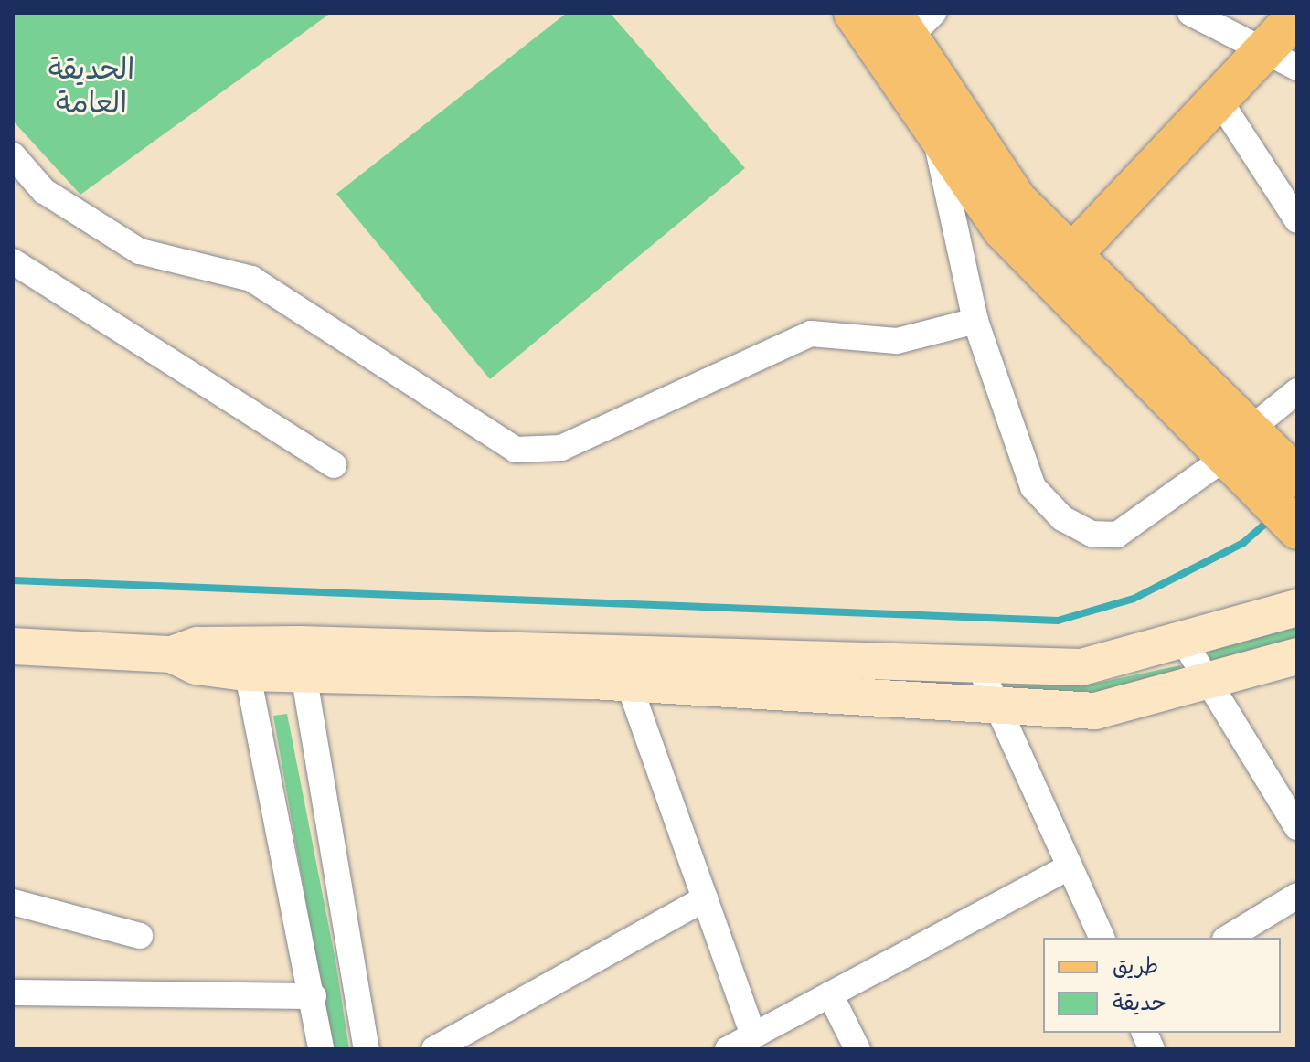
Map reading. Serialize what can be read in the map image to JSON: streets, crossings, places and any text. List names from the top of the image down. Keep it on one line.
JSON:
{"parks":["الحديقة العامة"],"legend":["طريق","حديقة"]}
